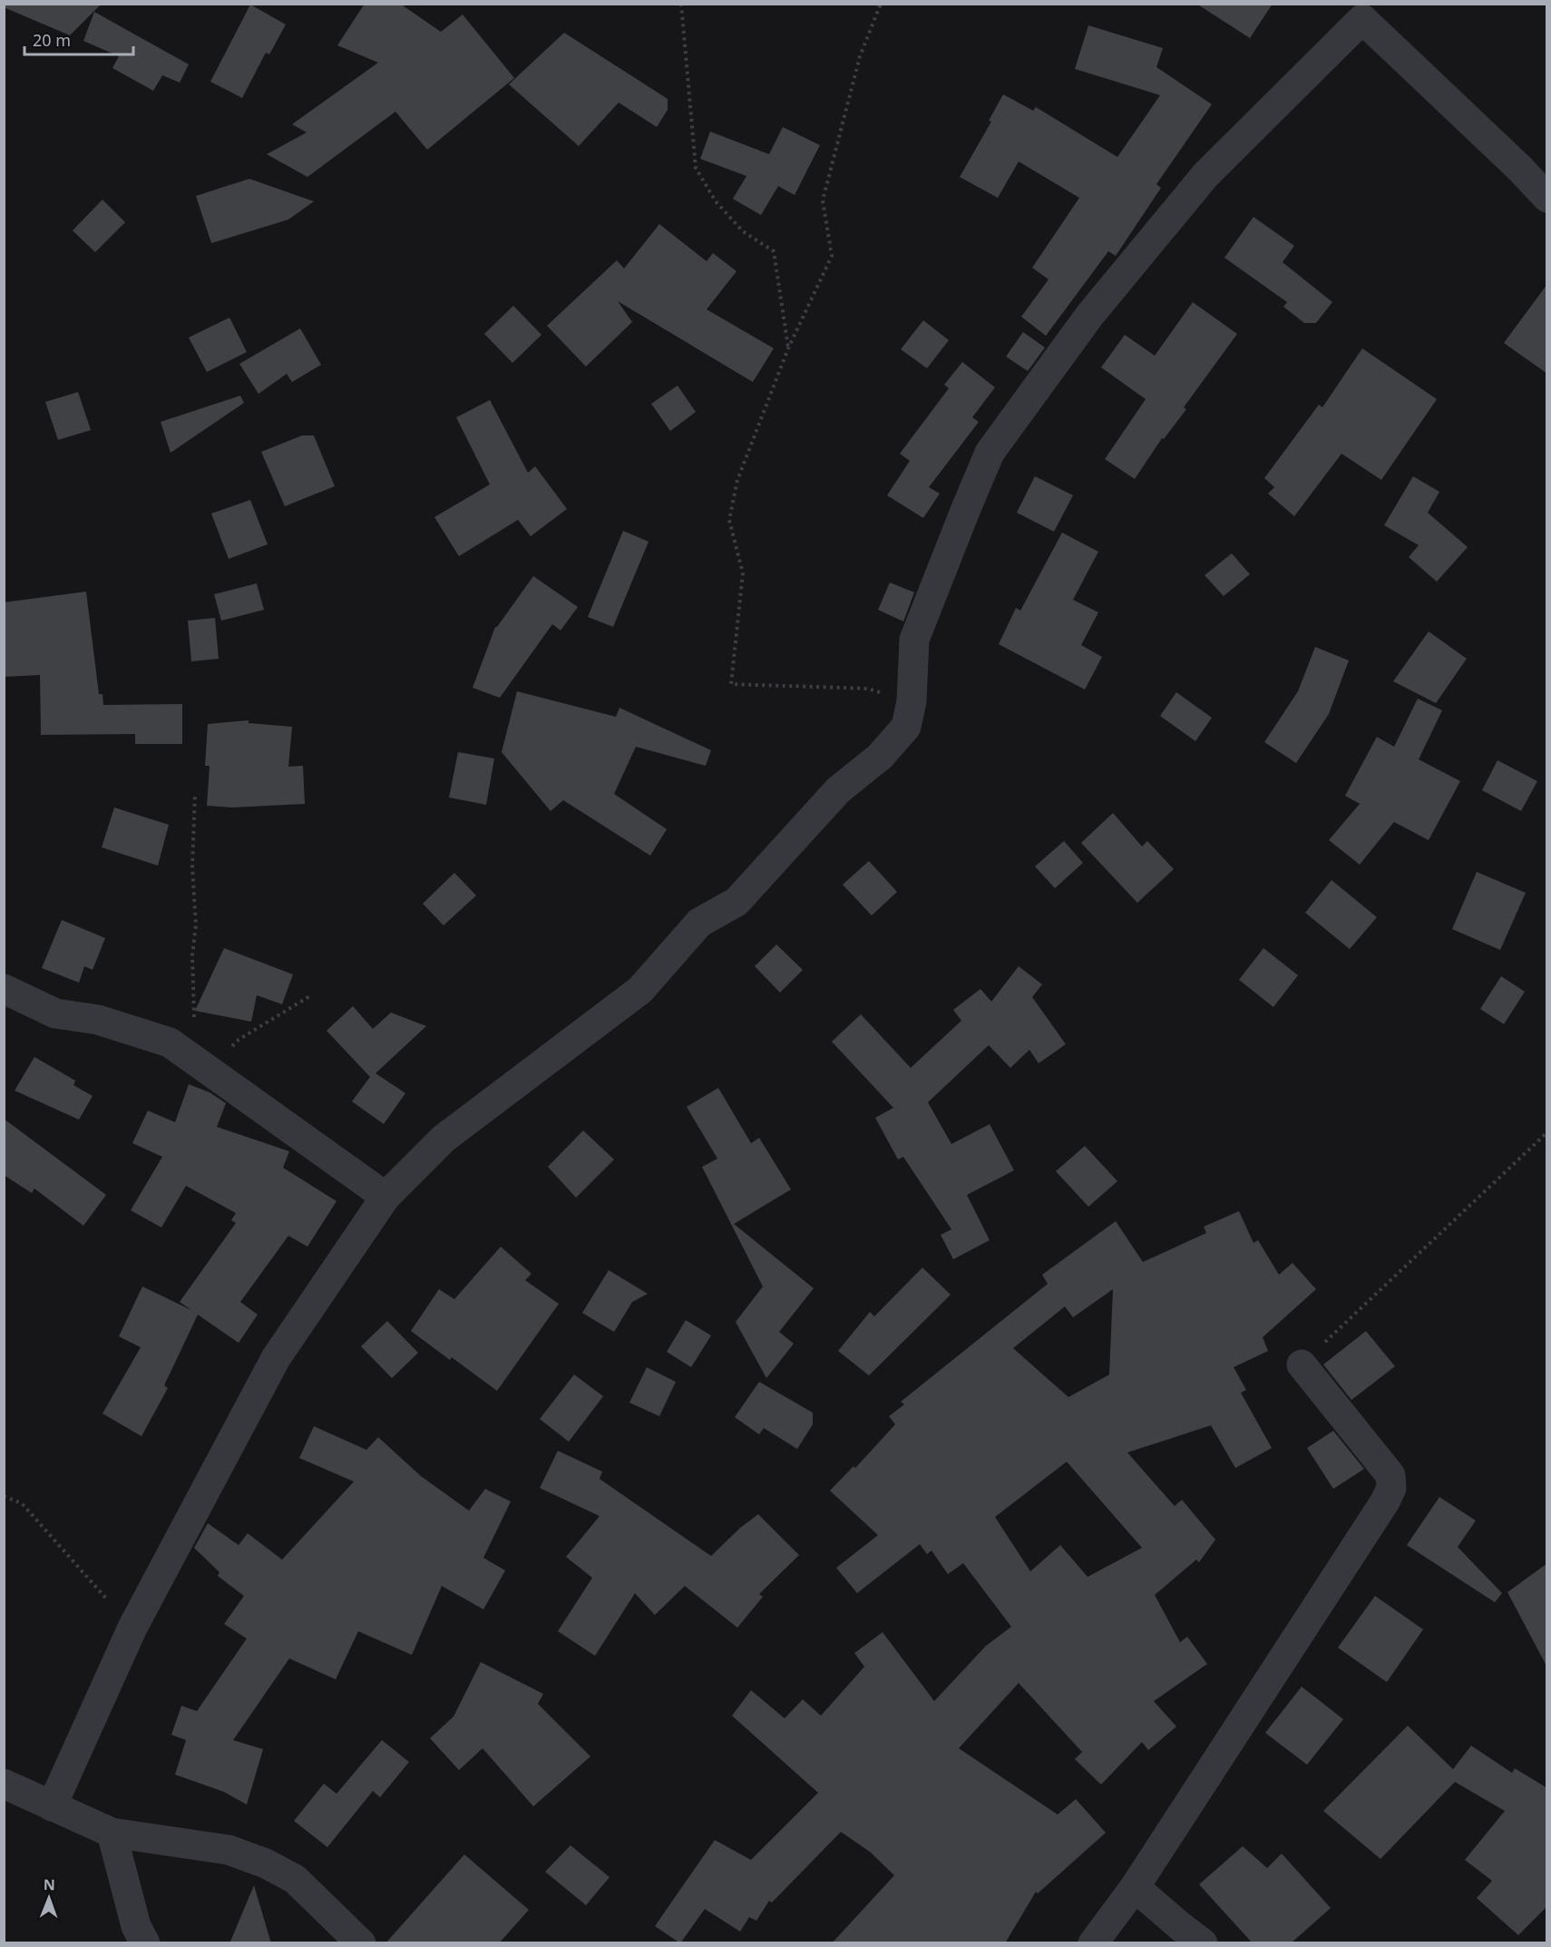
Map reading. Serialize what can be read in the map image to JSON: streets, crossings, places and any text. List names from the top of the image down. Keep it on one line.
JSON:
{"scale_bar":"20 m","north":"top"}
